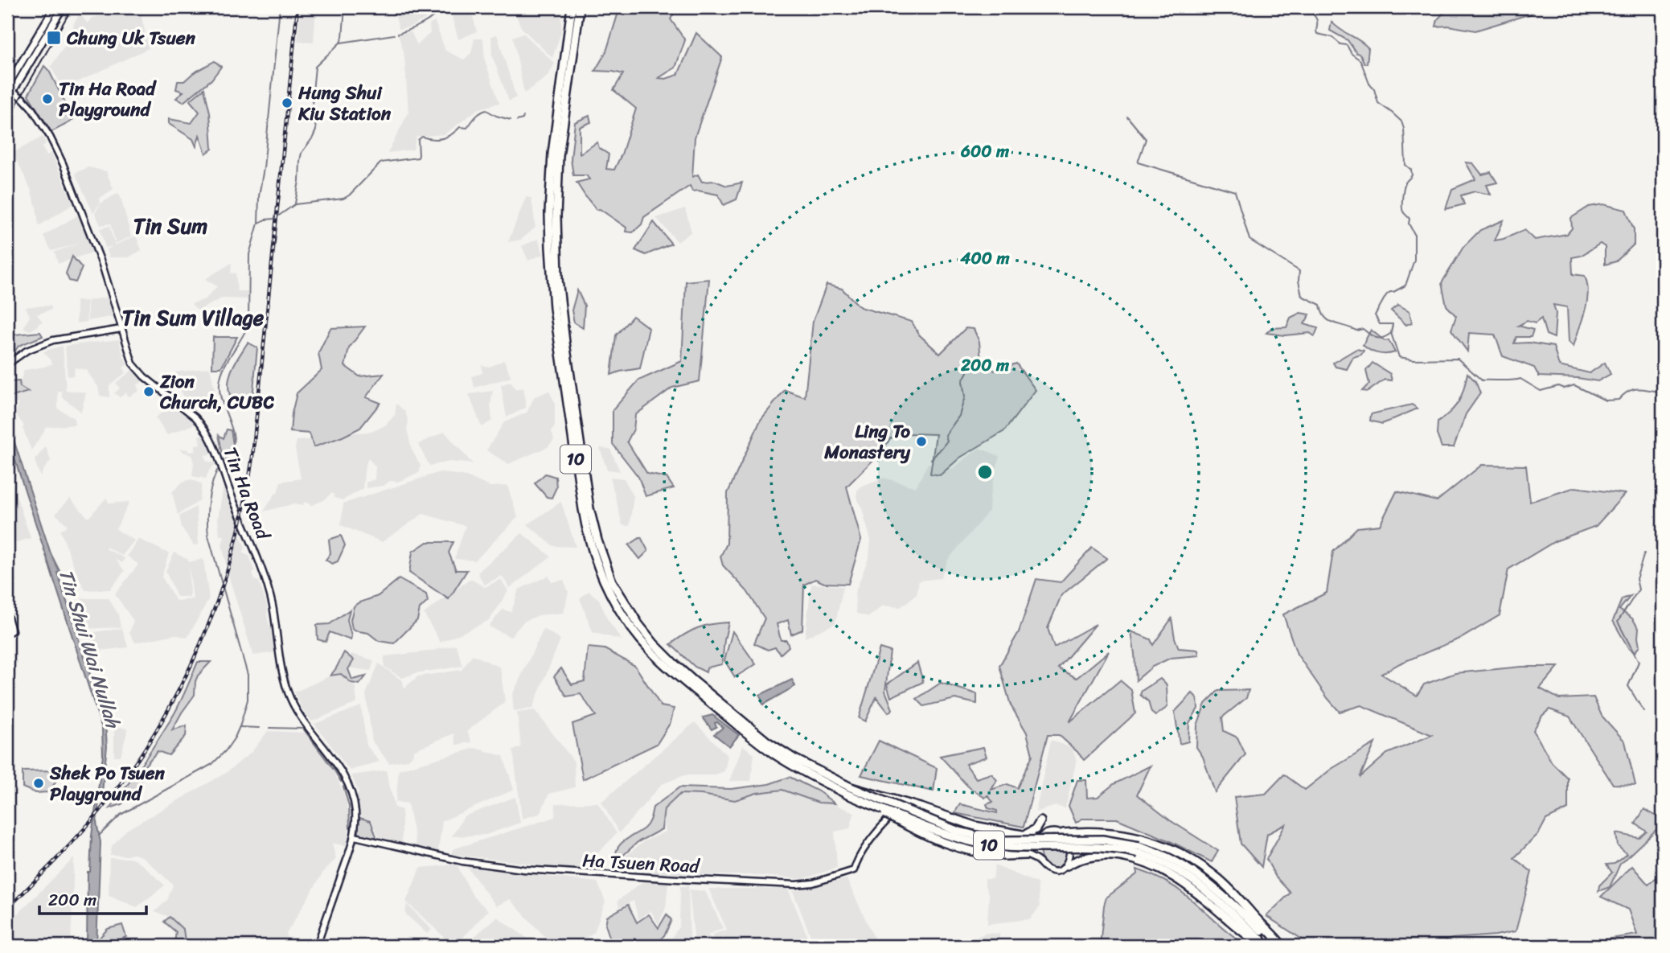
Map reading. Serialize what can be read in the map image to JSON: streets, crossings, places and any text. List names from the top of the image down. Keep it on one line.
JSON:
{"streets":{"highway":["10"],"street":["Tin Ha Road","Ha Tsuen Road"]},"crossings":[["Tin Ha Road","Ha Tsuen Road"]],"districts":["Tin Sum","Tin Sum Village"],"water":["Tin Shui Wai Nullah"],"places":{"transit":["Chung Uk Tsuen"],"other":["Tin Ha Road Playground","Hung Shui Kiu Station","Zion Church, CUBC","Ling To Monastery","Shek Po Tsuen Playground"]},"scale_bar":"200 m","rings":["600 m","400 m","200 m"]}
